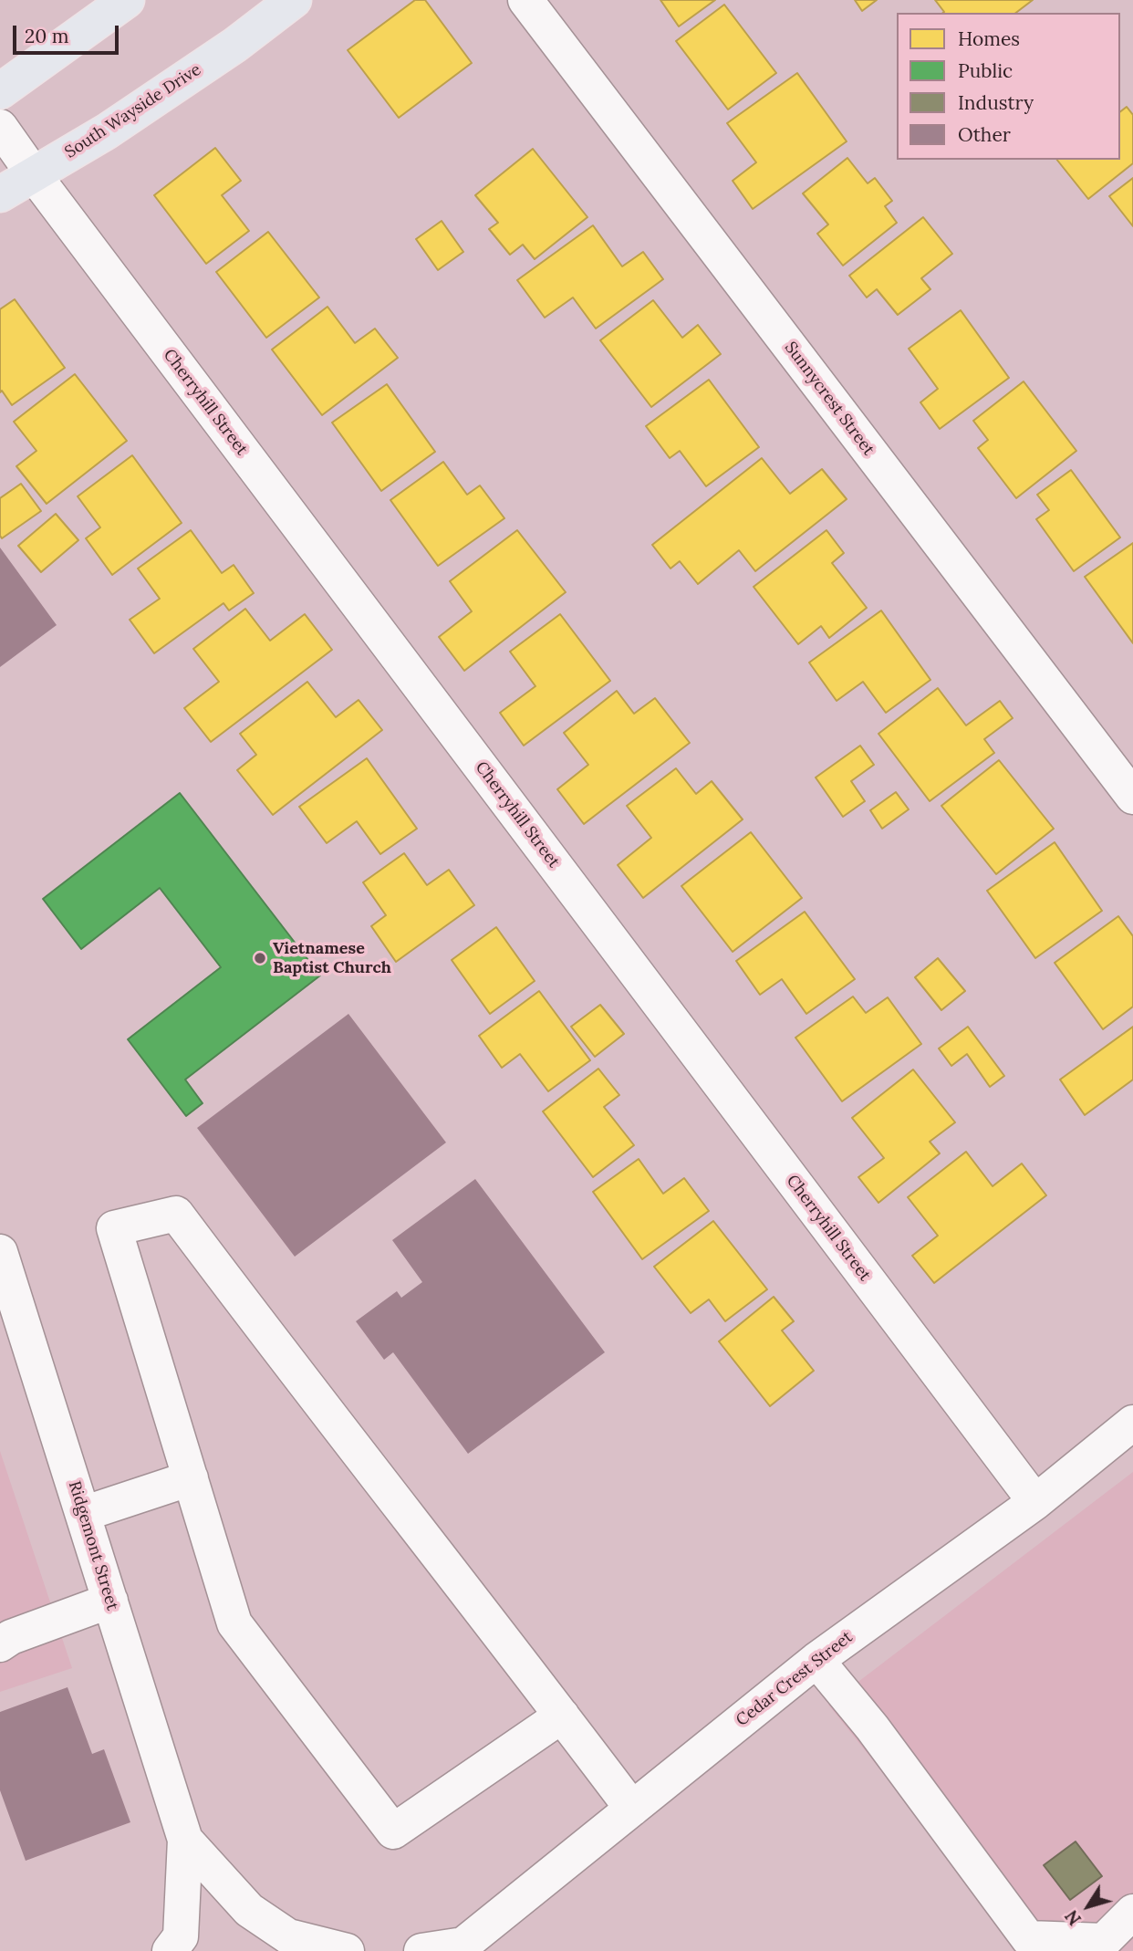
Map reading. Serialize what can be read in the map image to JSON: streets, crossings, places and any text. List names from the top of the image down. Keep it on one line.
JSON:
{"streets":{"main road":["South Wayside Drive"],"street":["Sunnycrest Street","Cherryhill Street","Ridgemont Street","Cedar Crest Street"]},"crossings":[["South Wayside Drive","Cherryhill Street"],["Cherryhill Street","Cedar Crest Street"]],"places":["Vietnamese Baptist Church"],"legend":["Homes","Public","Industry","Other"],"scale_bar":"20 m","north":"bottom left"}
